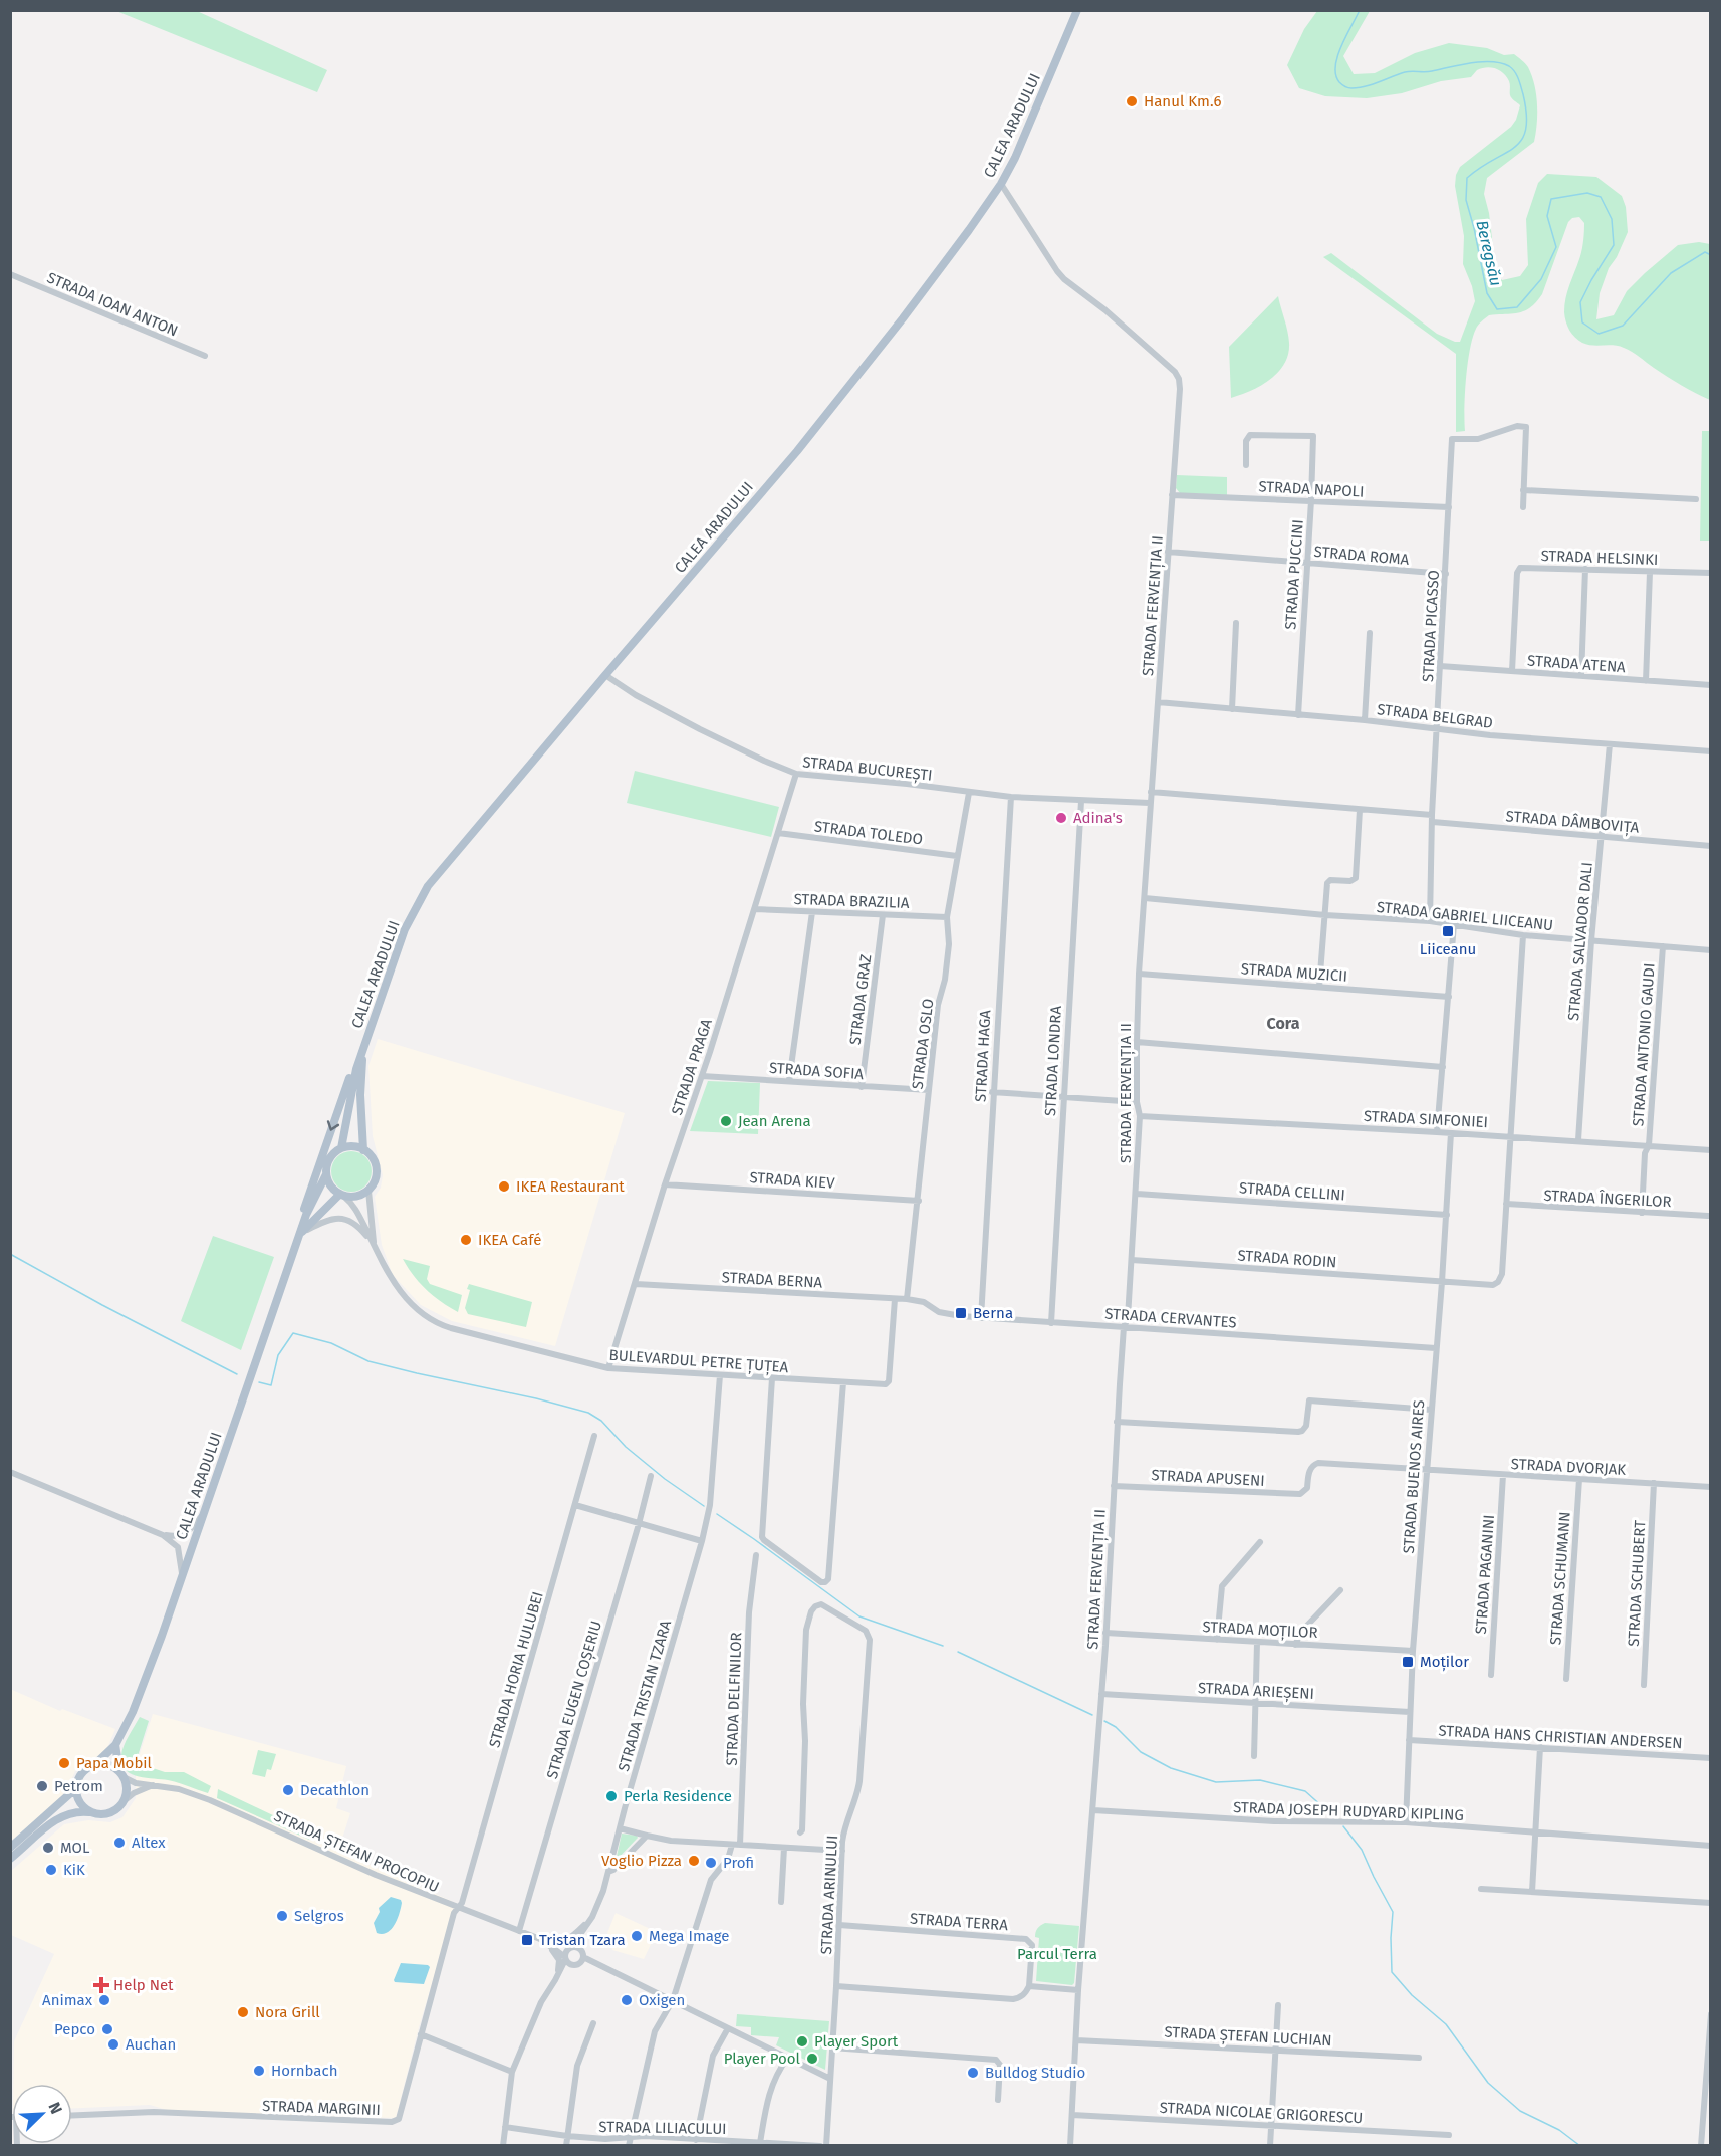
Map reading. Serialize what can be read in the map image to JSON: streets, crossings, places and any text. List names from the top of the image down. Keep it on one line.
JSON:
{"streets":{"main road":["CALEA ARADULUI"],"street":["STRADA IOAN ANTON","STRADA NAPOLI","STRADA ROMA","STRADA HELSINKI","STRADA PUCCINI","STRADA FERVENȚIA II","STRADA PICASSO","STRADA ATENA","STRADA BELGRAD","STRADA BUCUREȘTI","STRADA DÂMBOVIȚA","STRADA TOLEDO","STRADA BRAZILIA","STRADA GABRIEL LIICEANU","STRADA SALVADOR DALI","STRADA MUZICII","STRADA GRAZ","STRADA OSLO","STRADA ANTONIO GAUDI","STRADA HAGA","STRADA LONDRA","STRADA PRAGA","STRADA SOFIA","STRADA SIMFONIEI","STRADA KIEV","STRADA CELLINI","STRADA ÎNGERILOR","STRADA RODIN","STRADA BERNA","STRADA CERVANTES","BULEVARDUL PETRE ȚUȚEA","STRADA DVORJAK","STRADA BUENOS AIRES","STRADA APUSENI","STRADA PAGANINI","STRADA SCHUMANN","STRADA SCHUBERT","STRADA MOȚILOR","STRADA HORIA HULUBEI","STRADA ARIEȘENI","STRADA TRISTAN TZARA","STRADA DELFINILOR","STRADA EUGEN COȘERIU","STRADA HANS CHRISTIAN ANDERSEN","STRADA JOSEPH RUDYARD KIPLING","STRADA ȘTEFAN PROCOPIU","STRADA ARINULUI","STRADA TERRA","STRADA ȘTEFAN LUCHIAN","STRADA MARGINII","STRADA NICOLAE GRIGORESCU","STRADA LILIACULUI"]},"crossings":[["CALEA ARADULUI","STRADA FERVENȚIA II"],["CALEA ARADULUI","STRADA BUCUREȘTI"],["CALEA ARADULUI","BULEVARDUL PETRE ȚUȚEA"],["CALEA ARADULUI","STRADA ȘTEFAN PROCOPIU"],["STRADA NAPOLI","STRADA PUCCINI"],["STRADA NAPOLI","STRADA FERVENȚIA II"],["STRADA NAPOLI","STRADA PICASSO"],["STRADA ROMA","STRADA PUCCINI"],["STRADA ROMA","STRADA FERVENȚIA II"],["STRADA ROMA","STRADA PICASSO"],["STRADA HELSINKI","STRADA ATENA"],["STRADA PUCCINI","STRADA BELGRAD"],["STRADA FERVENȚIA II","STRADA BELGRAD"],["STRADA FERVENȚIA II","STRADA BUCUREȘTI"],["STRADA FERVENȚIA II","STRADA GABRIEL LIICEANU"],["STRADA FERVENȚIA II","STRADA MUZICII"],["STRADA FERVENȚIA II","STRADA SIMFONIEI"],["STRADA FERVENȚIA II","STRADA CELLINI"],["STRADA FERVENȚIA II","STRADA RODIN"],["STRADA FERVENȚIA II","STRADA CERVANTES"],["STRADA FERVENȚIA II","STRADA APUSENI"],["STRADA FERVENȚIA II","STRADA MOȚILOR"],["STRADA FERVENȚIA II","STRADA ARIEȘENI"],["STRADA FERVENȚIA II","STRADA JOSEPH RUDYARD KIPLING"],["STRADA FERVENȚIA II","STRADA ȘTEFAN LUCHIAN"],["STRADA FERVENȚIA II","STRADA NICOLAE GRIGORESCU"],["STRADA PICASSO","STRADA ATENA"],["STRADA PICASSO","STRADA BELGRAD"],["STRADA PICASSO","STRADA DÂMBOVIȚA"],["STRADA PICASSO","STRADA GABRIEL LIICEANU"],["STRADA BELGRAD","STRADA SALVADOR DALI"],["STRADA BUCUREȘTI","STRADA OSLO"],["STRADA BUCUREȘTI","STRADA HAGA"],["STRADA BUCUREȘTI","STRADA LONDRA"],["STRADA BUCUREȘTI","STRADA PRAGA"],["STRADA DÂMBOVIȚA","STRADA SALVADOR DALI"],["STRADA TOLEDO","STRADA OSLO"],["STRADA TOLEDO","STRADA PRAGA"],["STRADA BRAZILIA","STRADA GRAZ"],["STRADA BRAZILIA","STRADA OSLO"],["STRADA BRAZILIA","STRADA PRAGA"],["STRADA GABRIEL LIICEANU","STRADA SALVADOR DALI"],["STRADA GABRIEL LIICEANU","STRADA ANTONIO GAUDI"],["STRADA SALVADOR DALI","STRADA SIMFONIEI"],["STRADA GRAZ","STRADA SOFIA"],["STRADA OSLO","STRADA SOFIA"],["STRADA OSLO","STRADA KIEV"],["STRADA OSLO","STRADA BERNA"],["STRADA OSLO","STRADA CERVANTES"],["STRADA ANTONIO GAUDI","STRADA SIMFONIEI"],["STRADA ANTONIO GAUDI","STRADA ÎNGERILOR"],["STRADA HAGA","STRADA CERVANTES"],["STRADA LONDRA","STRADA CERVANTES"],["STRADA PRAGA","STRADA SOFIA"],["STRADA PRAGA","STRADA KIEV"],["STRADA PRAGA","STRADA BERNA"],["STRADA PRAGA","BULEVARDUL PETRE ȚUȚEA"],["STRADA SIMFONIEI","STRADA BUENOS AIRES"],["STRADA CELLINI","STRADA BUENOS AIRES"],["STRADA ÎNGERILOR","STRADA RODIN"],["STRADA RODIN","STRADA BUENOS AIRES"],["STRADA BERNA","STRADA CERVANTES"],["STRADA BERNA","BULEVARDUL PETRE ȚUȚEA"],["STRADA CERVANTES","STRADA BUENOS AIRES"],["BULEVARDUL PETRE ȚUȚEA","STRADA TRISTAN TZARA"],["STRADA DVORJAK","STRADA BUENOS AIRES"],["STRADA DVORJAK","STRADA APUSENI"],["STRADA DVORJAK","STRADA PAGANINI"],["STRADA DVORJAK","STRADA SCHUMANN"],["STRADA DVORJAK","STRADA SCHUBERT"],["STRADA BUENOS AIRES","STRADA MOȚILOR"],["STRADA BUENOS AIRES","STRADA ARIEȘENI"],["STRADA BUENOS AIRES","STRADA HANS CHRISTIAN ANDERSEN"],["STRADA BUENOS AIRES","STRADA JOSEPH RUDYARD KIPLING"],["STRADA HORIA HULUBEI","STRADA ȘTEFAN PROCOPIU"],["STRADA HORIA HULUBEI","STRADA MARGINII"],["STRADA TRISTAN TZARA","STRADA ȘTEFAN PROCOPIU"],["STRADA EUGEN COȘERIU","STRADA ȘTEFAN PROCOPIU"],["STRADA ȘTEFAN PROCOPIU","STRADA MARGINII"],["STRADA ARINULUI","STRADA TERRA"]],"districts":["Cora"],"water":["Beregsău"],"parks":["Parcul Terra"],"places":{"other":["Hanul Km.6","Adina's","Jean Arena","IKEA Restaurant","IKEA Café","Papa Mobil","Petrom","Decathlon","Perla Residence","Altex","MOL","Voglio Pizza","Profi","KiK","Selgros","Mega Image","Animax","Oxigen","Nora Grill","Pepco","Player Sport","Auchan","Player Pool","Hornbach","Bulldog Studio"],"transit":["Liiceanu","Berna","Moților","Tristan Tzara"],"health":["Help Net"]},"north":"top right"}
